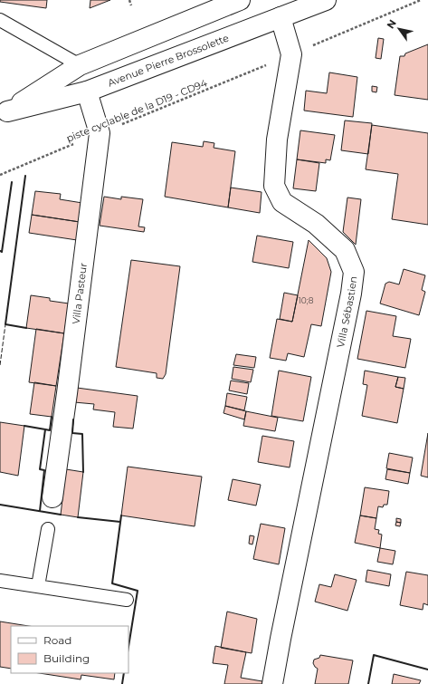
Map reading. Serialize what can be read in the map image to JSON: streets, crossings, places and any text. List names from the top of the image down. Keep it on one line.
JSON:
{"streets":{"street":["Avenue Pierre Brossolette","Villa Pasteur","Villa Sébastien"],"path":["piste cyclable de la D19 - CD94"]},"crossings":[["Avenue Pierre Brossolette","Villa Pasteur"],["Avenue Pierre Brossolette","Villa Sébastien"],["piste cyclable de la D19 - CD94","Villa Pasteur"]],"house_numbers":["10;8"],"legend":["Road","Building"],"north":"top left"}
